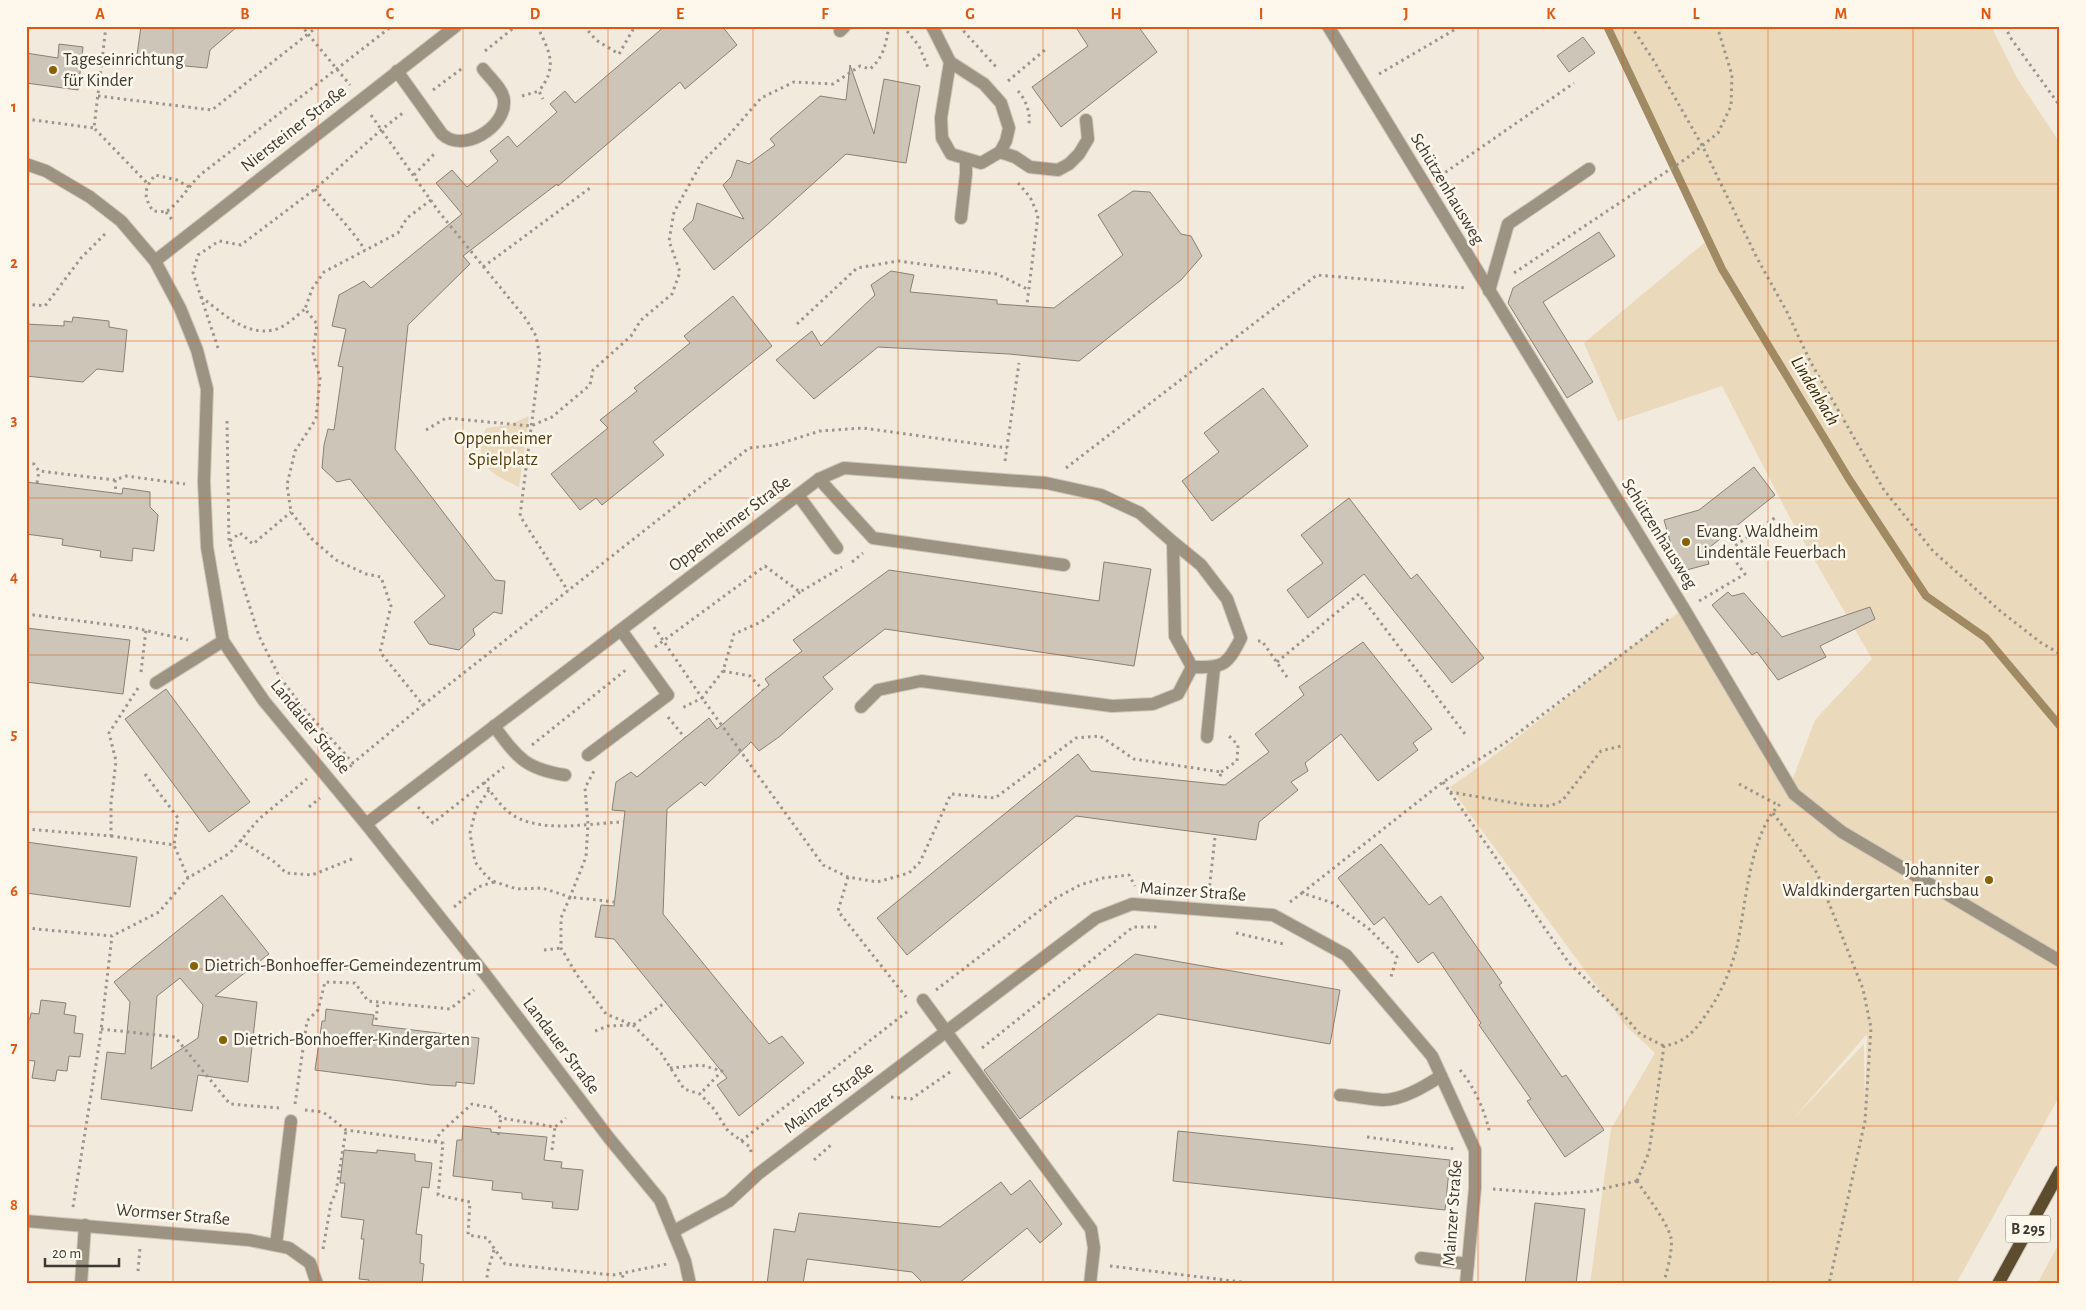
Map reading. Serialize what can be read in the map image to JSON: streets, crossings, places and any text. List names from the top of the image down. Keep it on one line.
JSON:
{"streets":{"main road":["B 295"],"street":["Niersteiner Straße","Schützenhausweg","Oppenheimer Straße","Landauer Straße","Mainzer Straße","Wormser Straße"]},"crossings":[["Niersteiner Straße","Landauer Straße"],["Oppenheimer Straße","Landauer Straße"],["Landauer Straße","Mainzer Straße"]],"water":["Lindenbach"],"parks":["Oppenheimer Spielplatz"],"places":["Tageseinrichtung für Kinder","Evang. Waldheim Lindentäle Feuerbach","Johanniter Waldkindergarten Fuchsbau","Dietrich-Bonhoeffer-Gemeindezentrum","Dietrich-Bonhoeffer-Kindergarten"],"scale_bar":"20 m","grid":{"columns":["A","B","C","D","E","F","G","H","I","J","K","L","M","N"],"rows":["1","2","3","4","5","6","7","8"]}}
